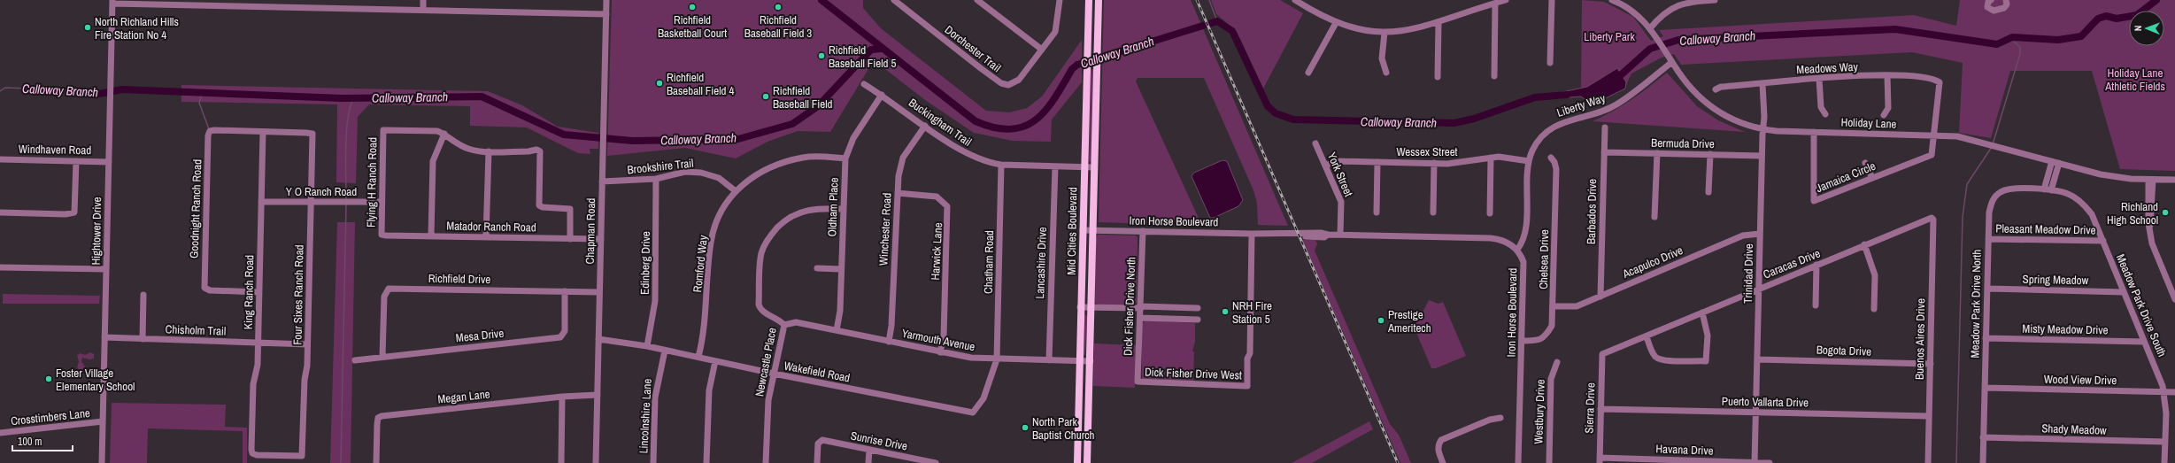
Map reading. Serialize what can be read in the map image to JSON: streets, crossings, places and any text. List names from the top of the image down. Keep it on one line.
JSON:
{"streets":{"main road":["Mid Cities Boulevard"],"street":["Dorchester Trail","Meadows Way","Liberty Way","Buckingham Trail","Holiday Lane","Bermuda Drive","Windhaven Road","Wessex Street","Brookshire Trail","York Street","Jamaica Circle","Flying H Ranch Road","Y O Ranch Road","Oldham Place","Goodnight Ranch Road","Barbados Drive","Iron Horse Boulevard","Matador Ranch Road","Winchester Road","Pleasant Meadow Drive","Hightower Drive","Chapman Road","Harwick Lane","Chelsea Drive","Chatham Road","Acapulco Drive","Edinberg Drive","Lancashire Drive","Romford Way","Caracas Drive","Trinidad Drive","Richfield Drive","Spring Meadow","King Ranch Road","Four Sixes Ranch Road","Meadow Park Drive North","Meadow Park Drive South","Dick Fisher Drive North","Misty Meadow Drive","Chisholm Trail","Mesa Drive","Buenos Aires Drive","Yarmouth Avenue","Bogota Drive","Newcastle Place","Wakefield Road","Dick Fisher Drive West","Wood View Drive","Megan Lane","Puerto Vallarta Drive","Sierra Drive","Westbury Drive","Lincolnshire Lane","Crosstimbers Lane","Shady Meadow","Sunrise Drive","Havana Drive"]},"crossings":[["Meadows Way","Holiday Lane"],["Meadows Way","Jamaica Circle"],["Meadows Way","Trinidad Drive"],["Liberty Way","Holiday Lane"],["Liberty Way","Wessex Street"],["Liberty Way","Iron Horse Boulevard"],["Buckingham Trail","Oldham Place"],["Buckingham Trail","Winchester Road"],["Buckingham Trail","Mid Cities Boulevard"],["Buckingham Trail","Chatham Road"],["Buckingham Trail","Lancashire Drive"],["Holiday Lane","Jamaica Circle"],["Holiday Lane","Trinidad Drive"],["Bermuda Drive","Barbados Drive"],["Bermuda Drive","Trinidad Drive"],["Windhaven Road","Hightower Drive"],["Wessex Street","York Street"],["Brookshire Trail","Chapman Road"],["Brookshire Trail","Edinberg Drive"],["Brookshire Trail","Romford Way"],["York Street","Iron Horse Boulevard"],["Flying H Ranch Road","Y O Ranch Road"],["Flying H Ranch Road","Matador Ranch Road"],["Y O Ranch Road","King Ranch Road"],["Y O Ranch Road","Four Sixes Ranch Road"],["Oldham Place","Romford Way"],["Oldham Place","Yarmouth Avenue"],["Oldham Place","Newcastle Place"],["Goodnight Ranch Road","King Ranch Road"],["Goodnight Ranch Road","Four Sixes Ranch Road"],["Barbados Drive","Acapulco Drive"],["Iron Horse Boulevard","Mid Cities Boulevard"],["Iron Horse Boulevard","Chelsea Drive"],["Iron Horse Boulevard","Dick Fisher Drive North"],["Iron Horse Boulevard","Dick Fisher Drive West"],["Matador Ranch Road","Chapman Road"],["Winchester Road","Harwick Lane"],["Winchester Road","Yarmouth Avenue"],["Pleasant Meadow Drive","Meadow Park Drive North"],["Pleasant Meadow Drive","Meadow Park Drive South"],["Hightower Drive","Chisholm Trail"],["Hightower Drive","Crosstimbers Lane"],["Chapman Road","Richfield Drive"],["Chapman Road","Wakefield Road"],["Chapman Road","Megan Lane"],["Mid Cities Boulevard","Yarmouth Avenue"],["Harwick Lane","Yarmouth Avenue"],["Chelsea Drive","Acapulco Drive"],["Chatham Road","Yarmouth Avenue"],["Chatham Road","Wakefield Road"],["Acapulco Drive","Trinidad Drive"],["Edinberg Drive","Wakefield Road"],["Lancashire Drive","Yarmouth Avenue"],["Romford Way","Wakefield Road"],["Caracas Drive","Trinidad Drive"],["Caracas Drive","Buenos Aires Drive"],["Caracas Drive","Sierra Drive"],["Trinidad Drive","Bogota Drive"],["Trinidad Drive","Puerto Vallarta Drive"],["Trinidad Drive","Havana Drive"],["Richfield Drive","Mesa Drive"],["Spring Meadow","Meadow Park Drive North"],["Spring Meadow","Meadow Park Drive South"],["King Ranch Road","Four Sixes Ranch Road"],["King Ranch Road","Chisholm Trail"],["Four Sixes Ranch Road","Chisholm Trail"],["Meadow Park Drive North","Meadow Park Drive South"],["Meadow Park Drive North","Misty Meadow Drive"],["Meadow Park Drive North","Wood View Drive"],["Meadow Park Drive North","Shady Meadow"],["Meadow Park Drive South","Misty Meadow Drive"],["Meadow Park Drive South","Wood View Drive"],["Meadow Park Drive South","Shady Meadow"],["Dick Fisher Drive North","Dick Fisher Drive West"],["Buenos Aires Drive","Bogota Drive"],["Buenos Aires Drive","Puerto Vallarta Drive"],["Yarmouth Avenue","Newcastle Place"],["Yarmouth Avenue","Wakefield Road"],["Newcastle Place","Wakefield Road"],["Wakefield Road","Lincolnshire Lane"],["Puerto Vallarta Drive","Sierra Drive"],["Sierra Drive","Havana Drive"]],"water":["Calloway Branch"],"parks":["Liberty Park","Holiday Lane Athletic Fields"],"places":["Richfield Basketball Court","Richfield Baseball Field 3","North Richland Hills Fire Station No 4","Richfield Baseball Field 5","Richfield Baseball Field 4","Richfield Baseball Field","Richland High School","NRH Fire Station 5","Prestige Ameritech","Foster Village Elementary School","North Park Baptist Church"],"scale_bar":"100 m","north":"left"}
